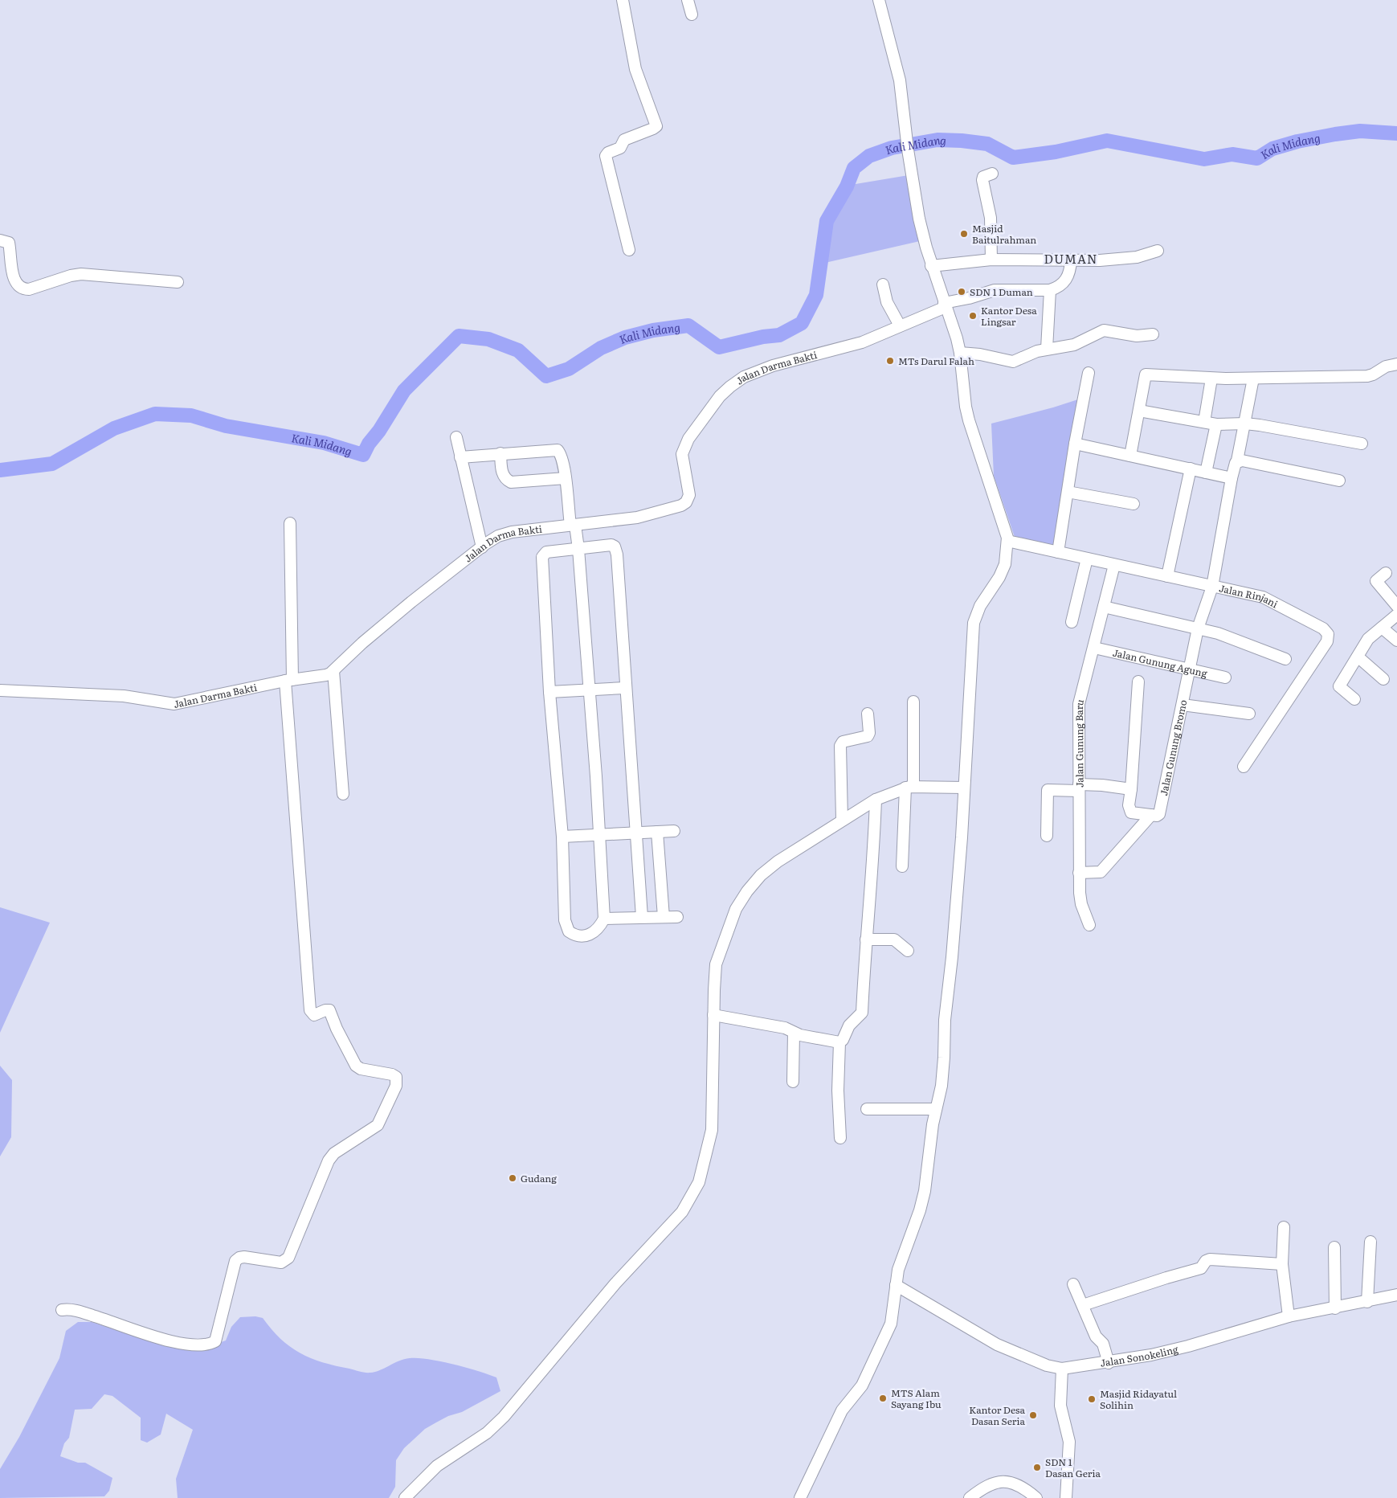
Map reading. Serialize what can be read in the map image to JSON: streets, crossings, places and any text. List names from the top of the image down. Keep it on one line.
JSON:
{"streets":{"street":["Jalan Darma Bakti","Jalan Rinjani","Jalan Gunung Agung","Jalan Gunung Baru","Jalan Gunung Bromo","Jalan Sonokeling"]},"crossings":[["Jalan Rinjani","Jalan Gunung Baru"],["Jalan Rinjani","Jalan Gunung Bromo"],["Jalan Gunung Agung","Jalan Gunung Baru"],["Jalan Gunung Agung","Jalan Gunung Bromo"]],"districts":["DUMAN"],"water":["Kali Midang"],"places":["Masjid Baitulrahman","SDN 1 Duman","Kantor Desa Lingsar","MTs Darul Falah","Gudang","MTS Alam Sayang Ibu","Masjid Ridayatul Solihin","Kantor Desa Dasan Seria","SDN 1 Dasan Geria"]}
